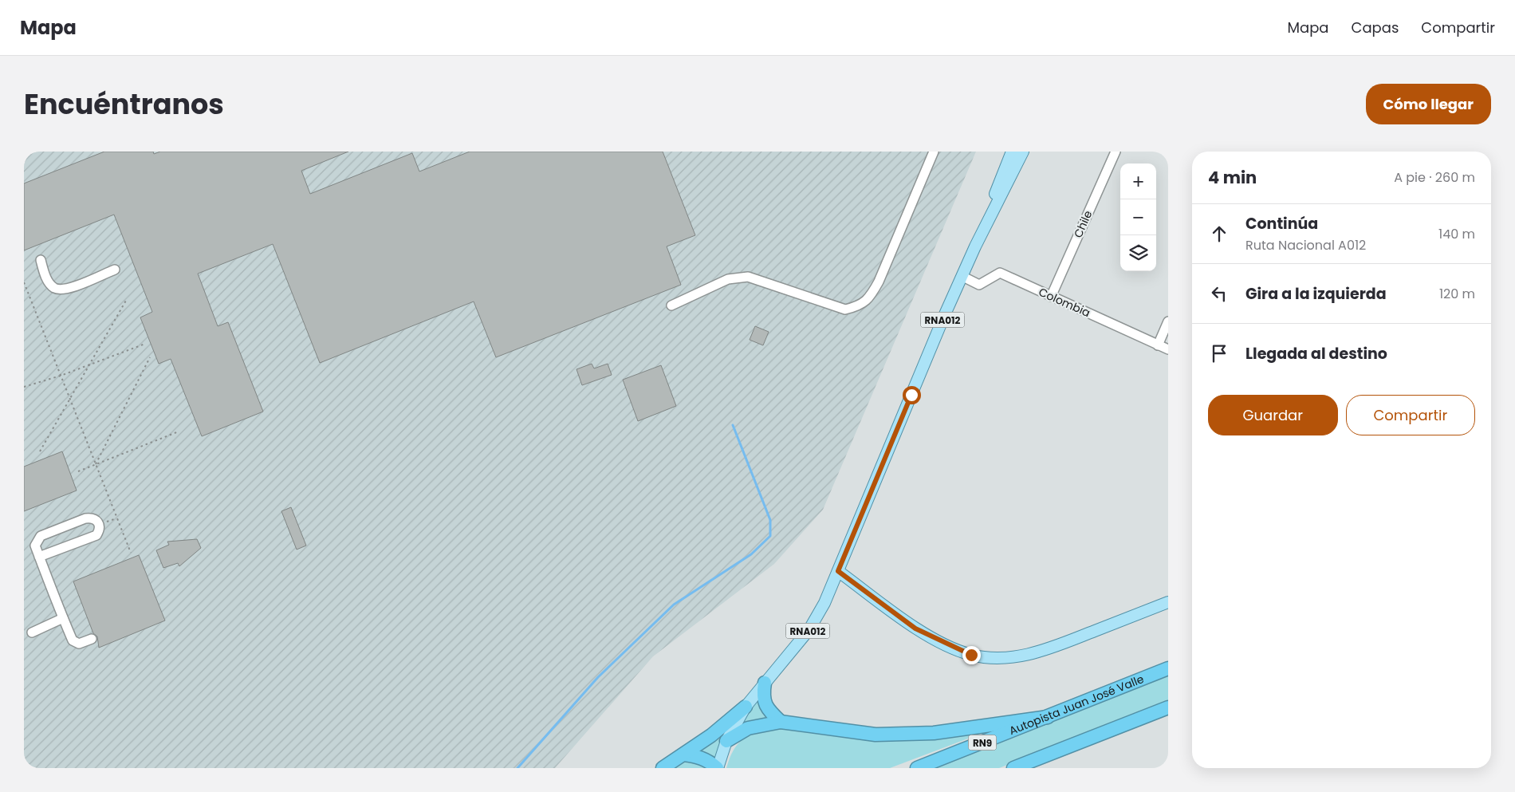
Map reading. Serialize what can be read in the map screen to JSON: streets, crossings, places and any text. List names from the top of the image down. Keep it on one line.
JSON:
{"streets":{"highway":["Autopista Juan José Valle","RN9"],"main road":["RNA012"],"street":["Chile","Colombia"]},"crossings":[["Chile","Colombia"],["Colombia","RNA012"]],"page":{"header":"Mapa","nav":["Mapa","Capas","Compartir"],"title":"Encuéntranos","buttons":["Cómo llegar",["Guardar","Compartir"]],"heading":["4 min","A pie · 260 m"],"map_buttons":["+","−"],"list":[["Continúa","Ruta Nacional A012","140 m"],["Gira a la izquierda","120 m"],"Llegada al destino"]}}
